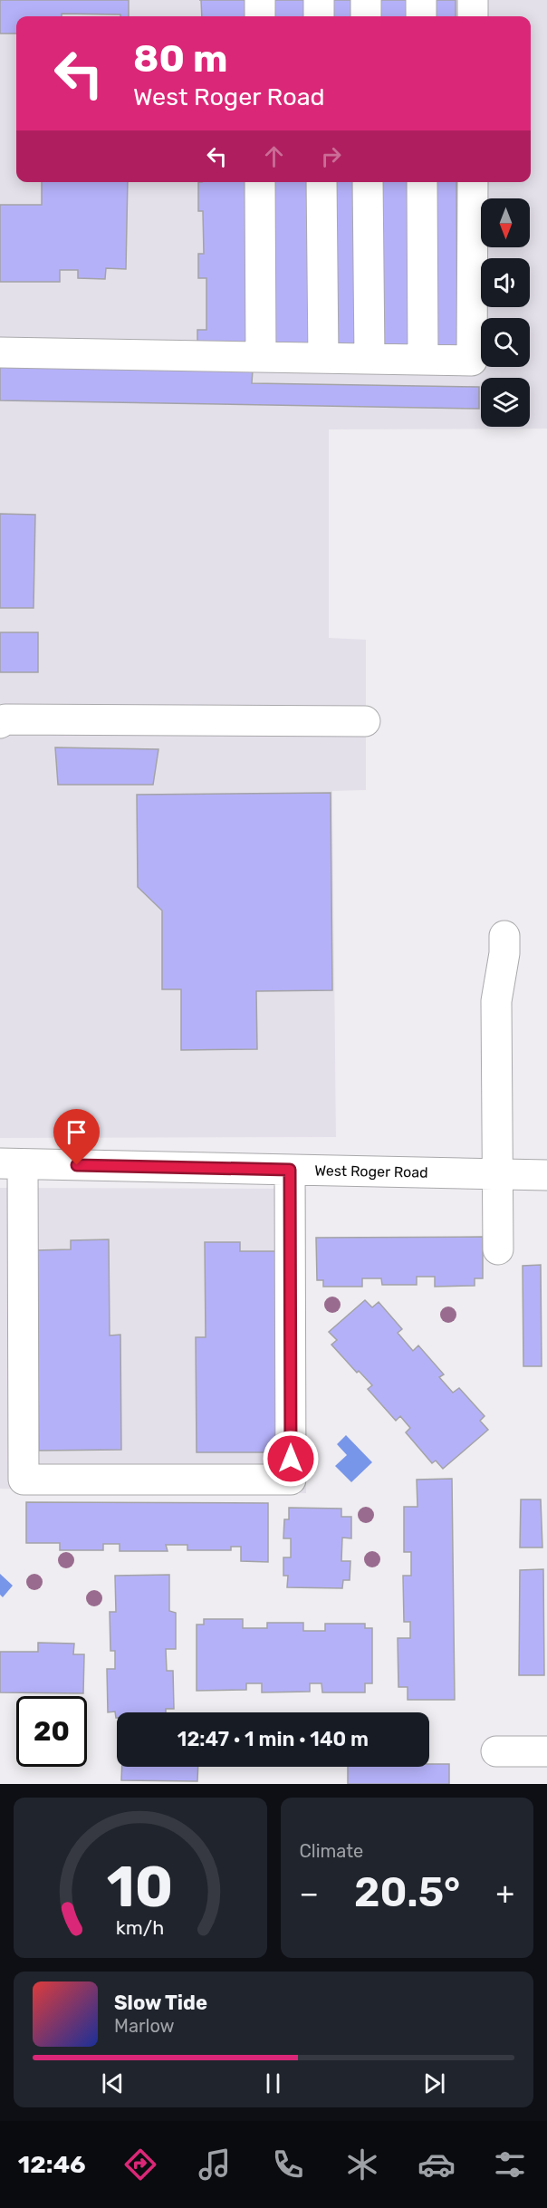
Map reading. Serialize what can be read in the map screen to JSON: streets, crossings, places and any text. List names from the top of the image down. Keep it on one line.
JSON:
{"streets":{"street":["West Roger Road"]},"north":"bottom","page":{"turn":["80 m","West Roger Road"],"limit":"20","trip":"12:47 · 1 min · 140 m","tile":"Climate","heat":["−","20.5°","+"],"song":["Slow Tide","Marlow"],"tabs":"12:46","gauge":["10","km/h"]}}
